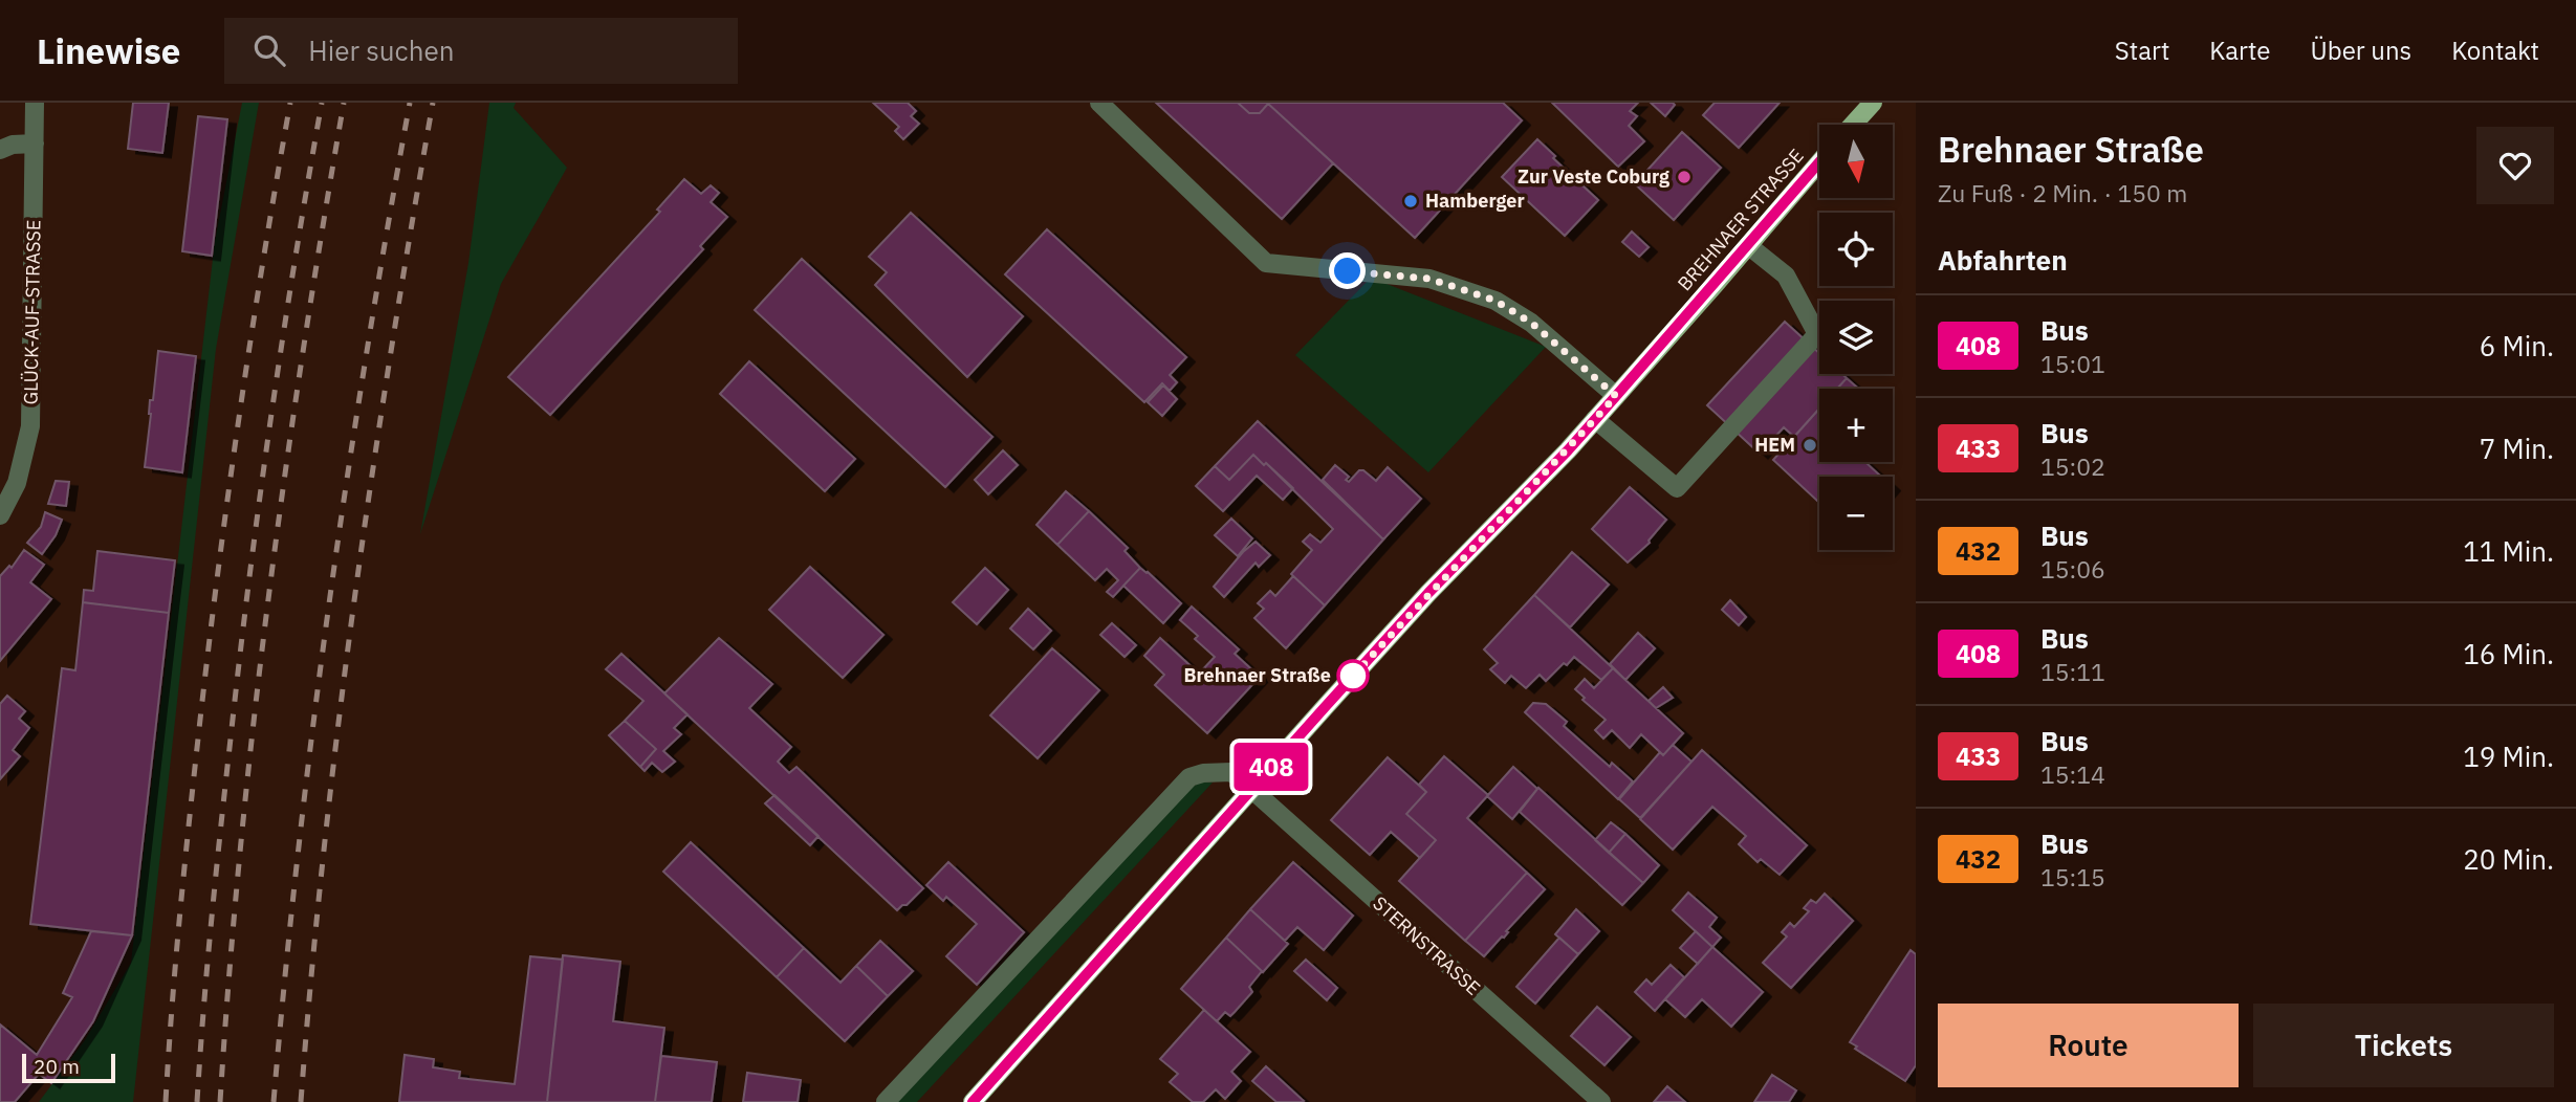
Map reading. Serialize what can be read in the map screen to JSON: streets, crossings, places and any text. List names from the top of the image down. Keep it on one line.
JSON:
{"streets":{"main road":["BREHNAER STRASSE"],"street":["GLÜCK-AUF-STRASSE","STERNSTRASSE"]},"crossings":[["BREHNAER STRASSE","STERNSTRASSE"]],"places":["Zur Veste Coburg","Hamberger","HEM","Brehnaer Straße"],"lines":["bus line 408"],"scale_bar":"20 m","north":"bottom","page":{"header":"Linewise","search":"Hier suchen","nav":["Start","Karte","Über uns","Kontakt"],"on_map":"408","heading":[["Brehnaer Straße","Zu Fuß · 2 Min. · 150 m"],"Abfahrten"],"map_buttons":["+","−"],"list":[{"mark":"408","name":"Bus","note":"15:01","value":"6 Min."},{"mark":"433","name":"Bus","note":"15:02","value":"7 Min."},{"mark":"432","name":"Bus","note":"15:06","value":"11 Min."},{"mark":"408","name":"Bus","note":"15:11","value":"16 Min."},{"mark":"433","name":"Bus","note":"15:14","value":"19 Min."},{"mark":"432","name":"Bus","note":"15:15","value":"20 Min."}],"buttons":["Route","Tickets"],"scale":"20 m"}}
